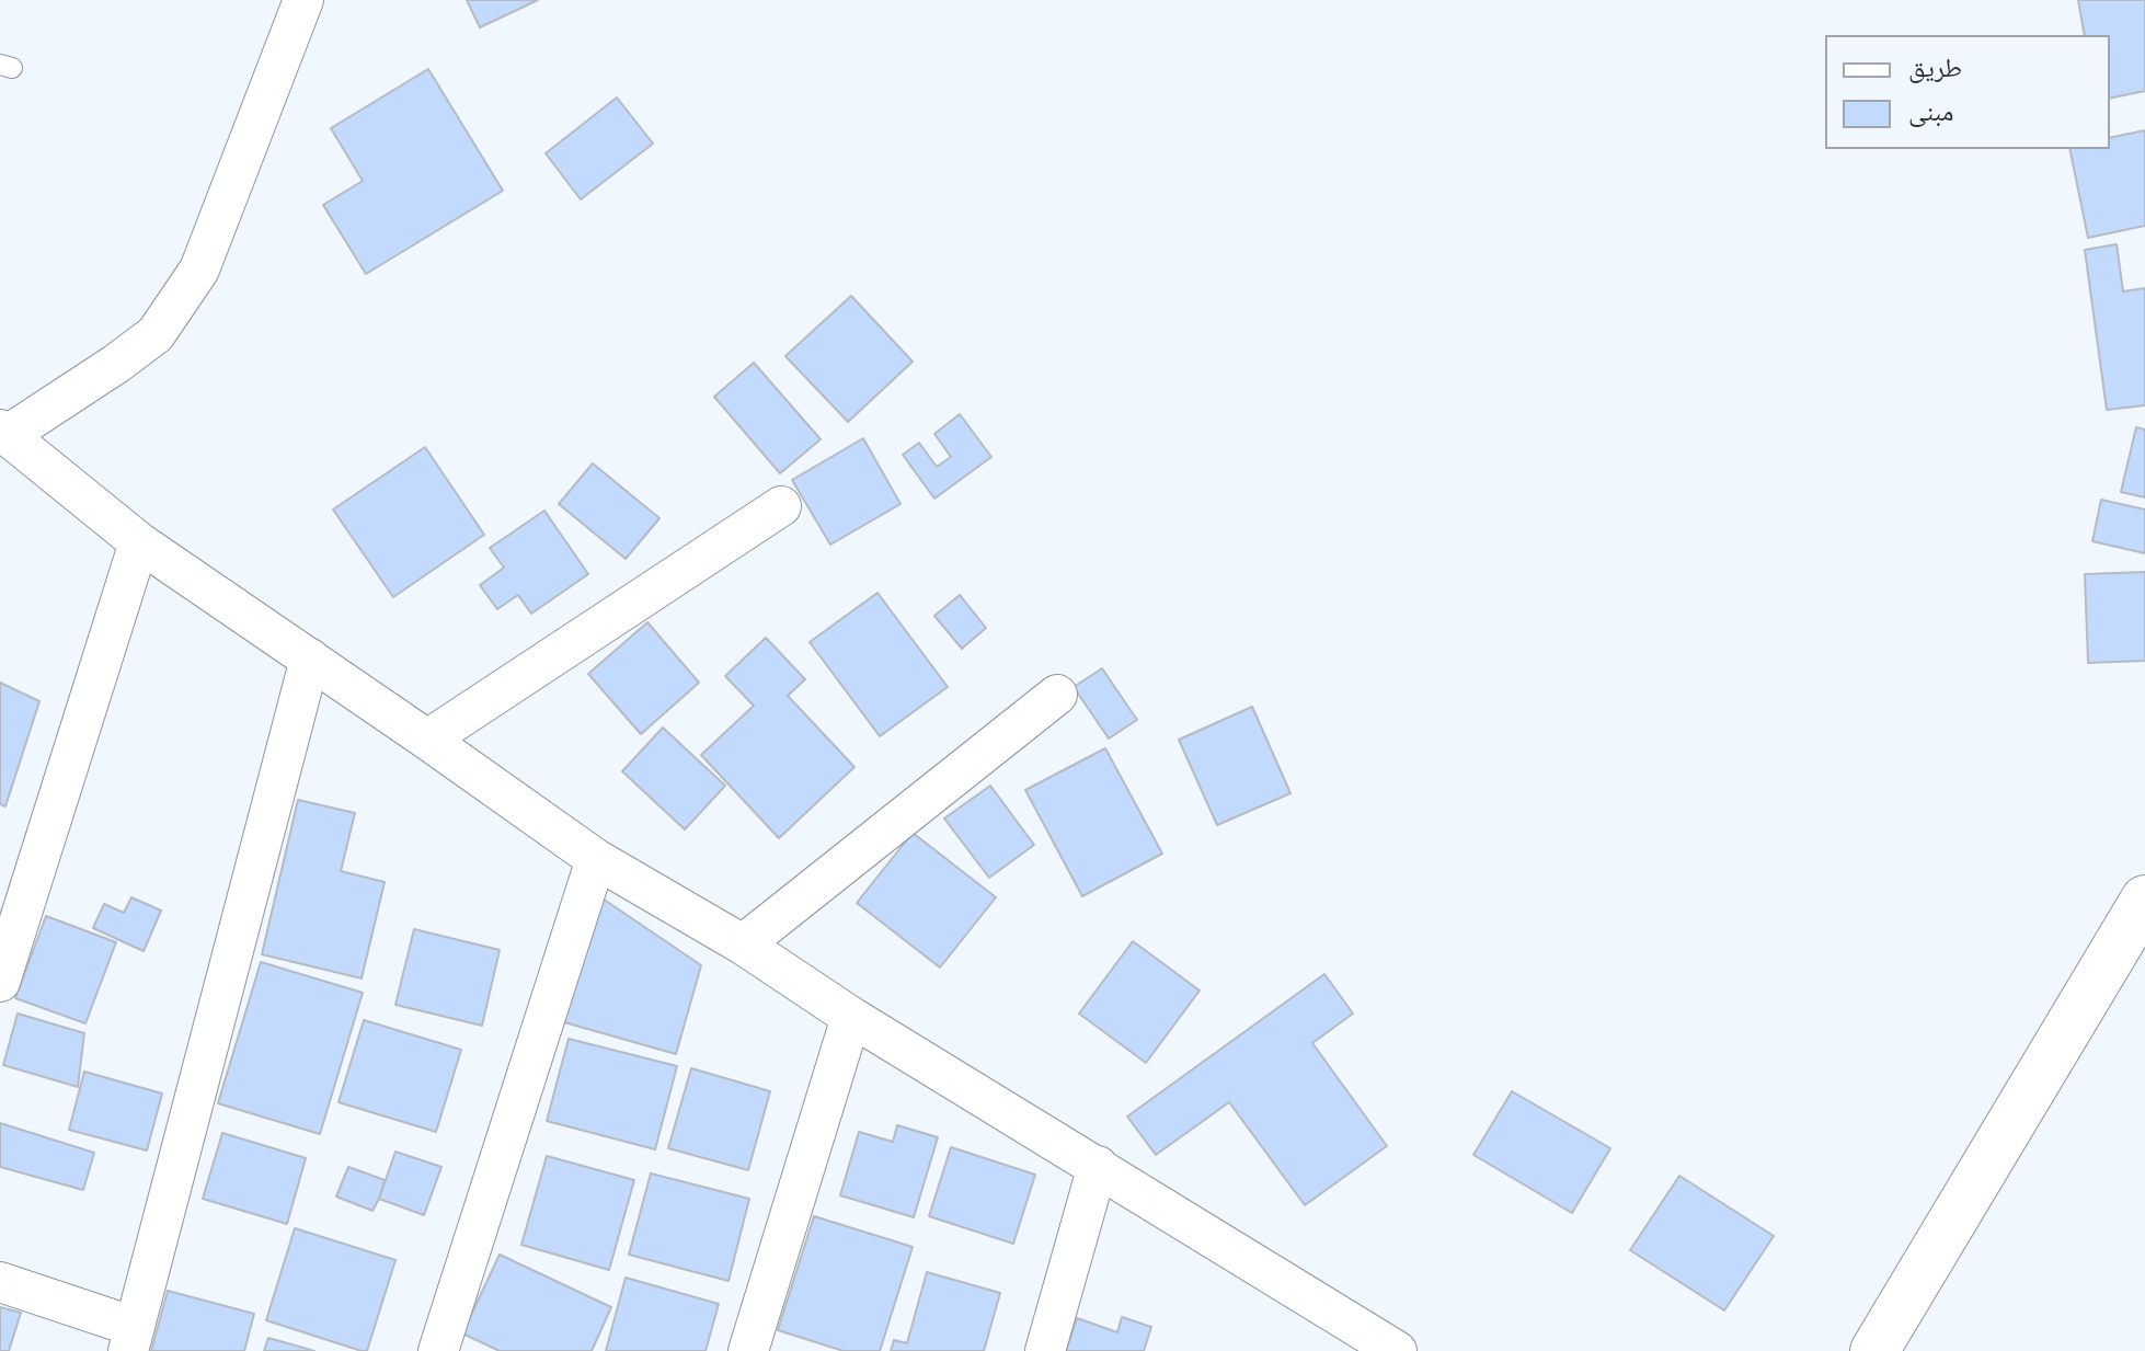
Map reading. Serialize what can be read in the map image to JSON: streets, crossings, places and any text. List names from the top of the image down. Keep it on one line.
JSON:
{"legend":["طريق","مبنى"]}
